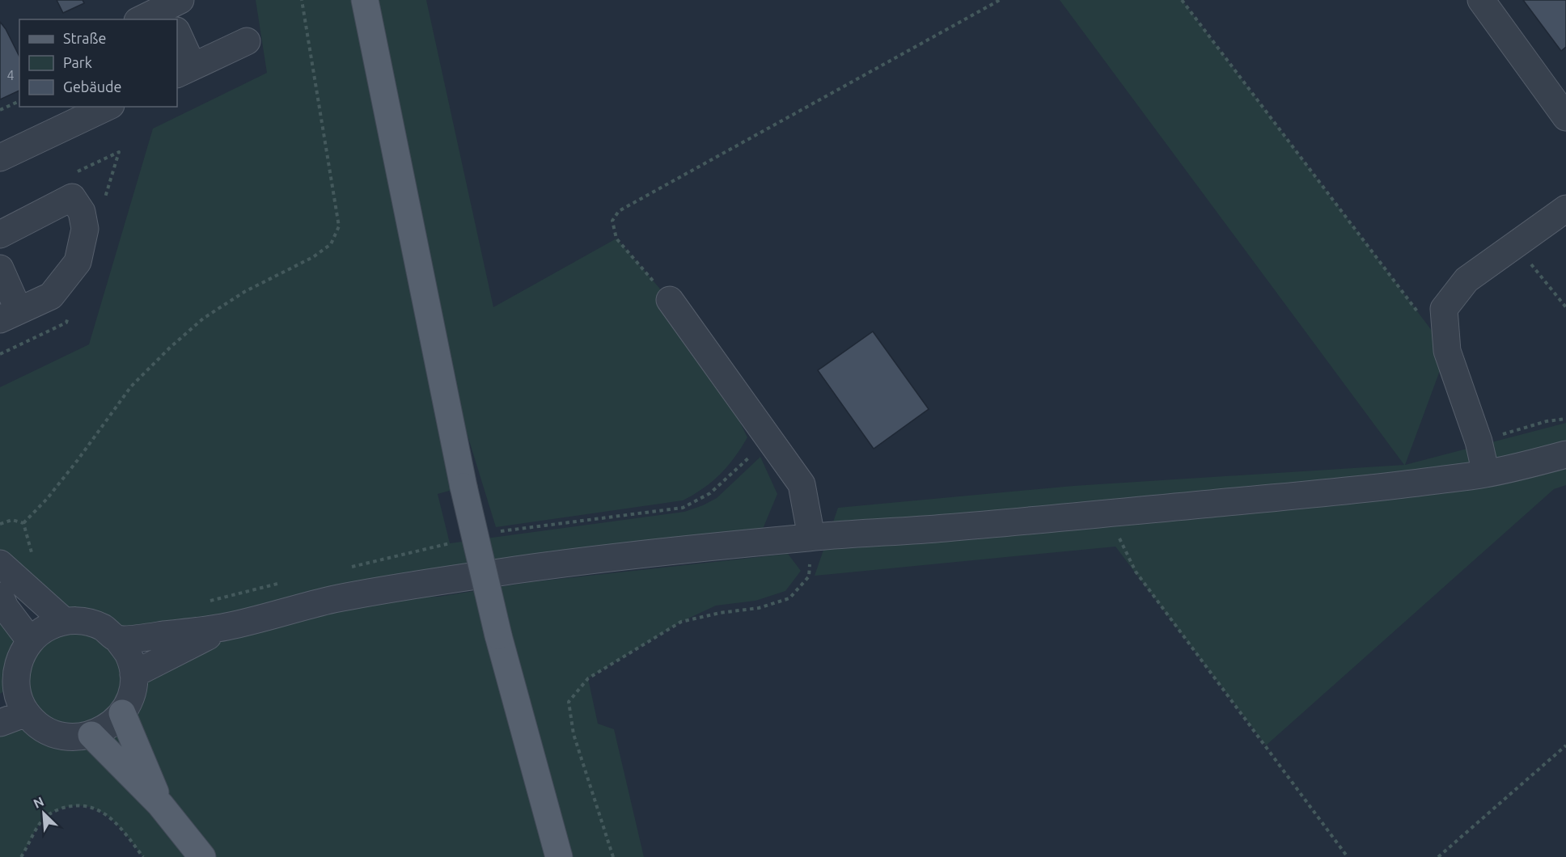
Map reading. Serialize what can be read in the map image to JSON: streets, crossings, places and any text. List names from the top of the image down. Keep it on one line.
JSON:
{"house_numbers":["4"],"legend":["Straße","Park","Gebäude"],"north":"top left"}
